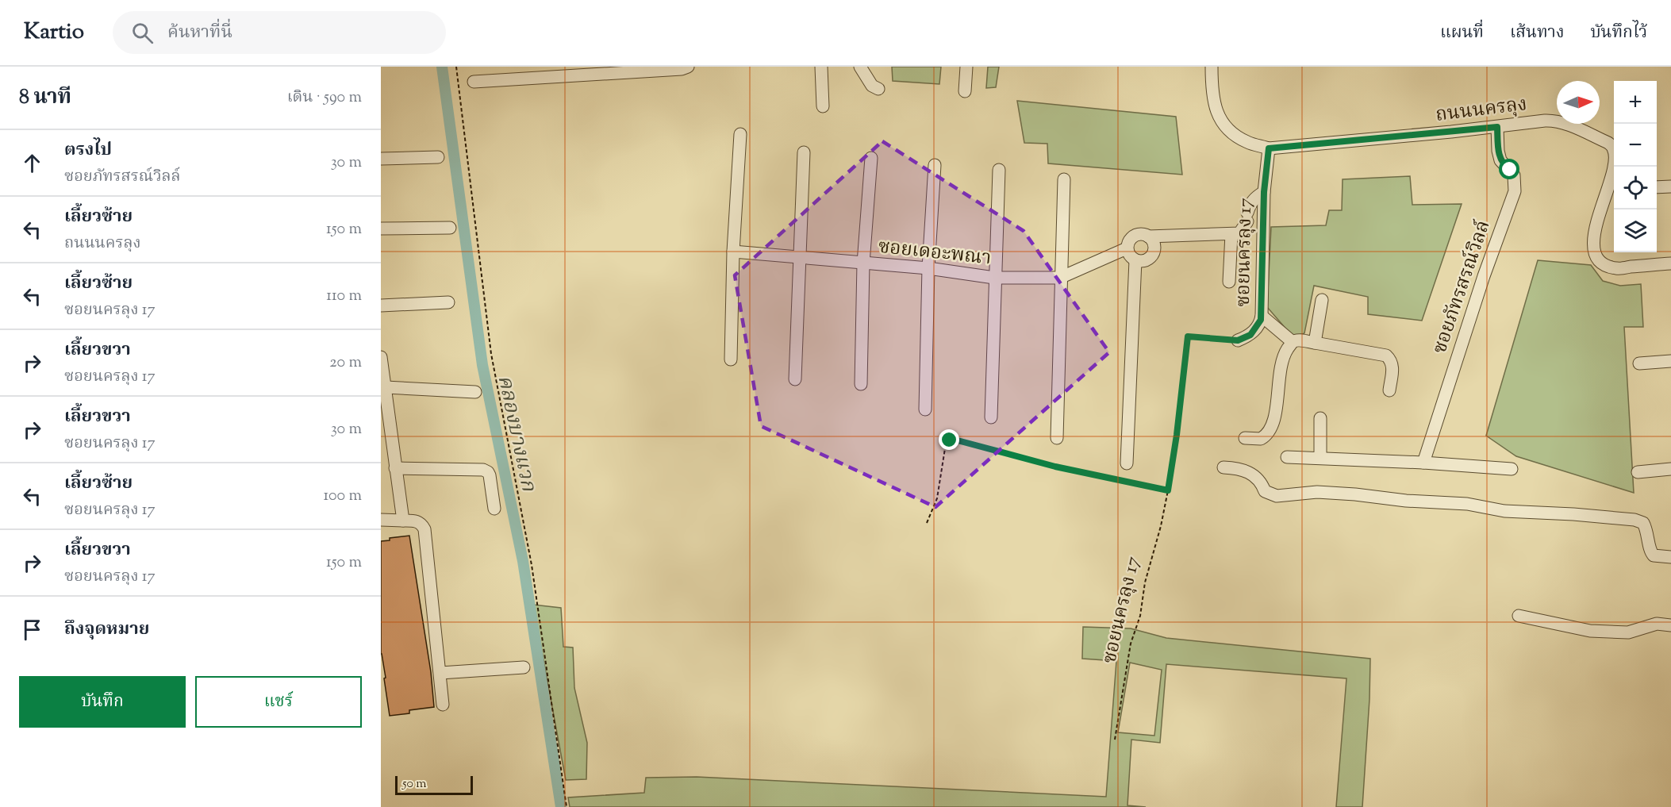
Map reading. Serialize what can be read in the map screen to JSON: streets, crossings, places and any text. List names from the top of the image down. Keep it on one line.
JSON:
{"streets":{"street":["ถนนนครลุง","ซอยนครลุง 17","ซอยเดอะพณา","ซอยภัทรสรณ์วิลล์"]},"crossings":[["ถนนนครลุง","ซอยนครลุง 17"],["ถนนนครลุง","ซอยภัทรสรณ์วิลล์"]],"water":["คลองบางแวก"],"scale_bar":"50 m","north":"right","page":{"header":"Kartio","search":"ค้นหาที่นี่","nav":["แผนที่","เส้นทาง","บันทึกไว้"],"heading":["8 นาที","เดิน · 590 m"],"map_buttons":["+","−"],"list":[["ตรงไป","ซอยภัทรสรณ์วิลล์","30 m"],["เลี้ยวซ้าย","ถนนนครลุง","150 m"],["เลี้ยวซ้าย","ซอยนครลุง 17","110 m"],["เลี้ยวขวา","ซอยนครลุง 17","20 m"],["เลี้ยวขวา","ซอยนครลุง 17","30 m"],["เลี้ยวซ้าย","ซอยนครลุง 17","100 m"],["เลี้ยวขวา","ซอยนครลุง 17","150 m"],"ถึงจุดหมาย"],"buttons":["บันทึก","แชร์"],"scale":"50 m"}}
